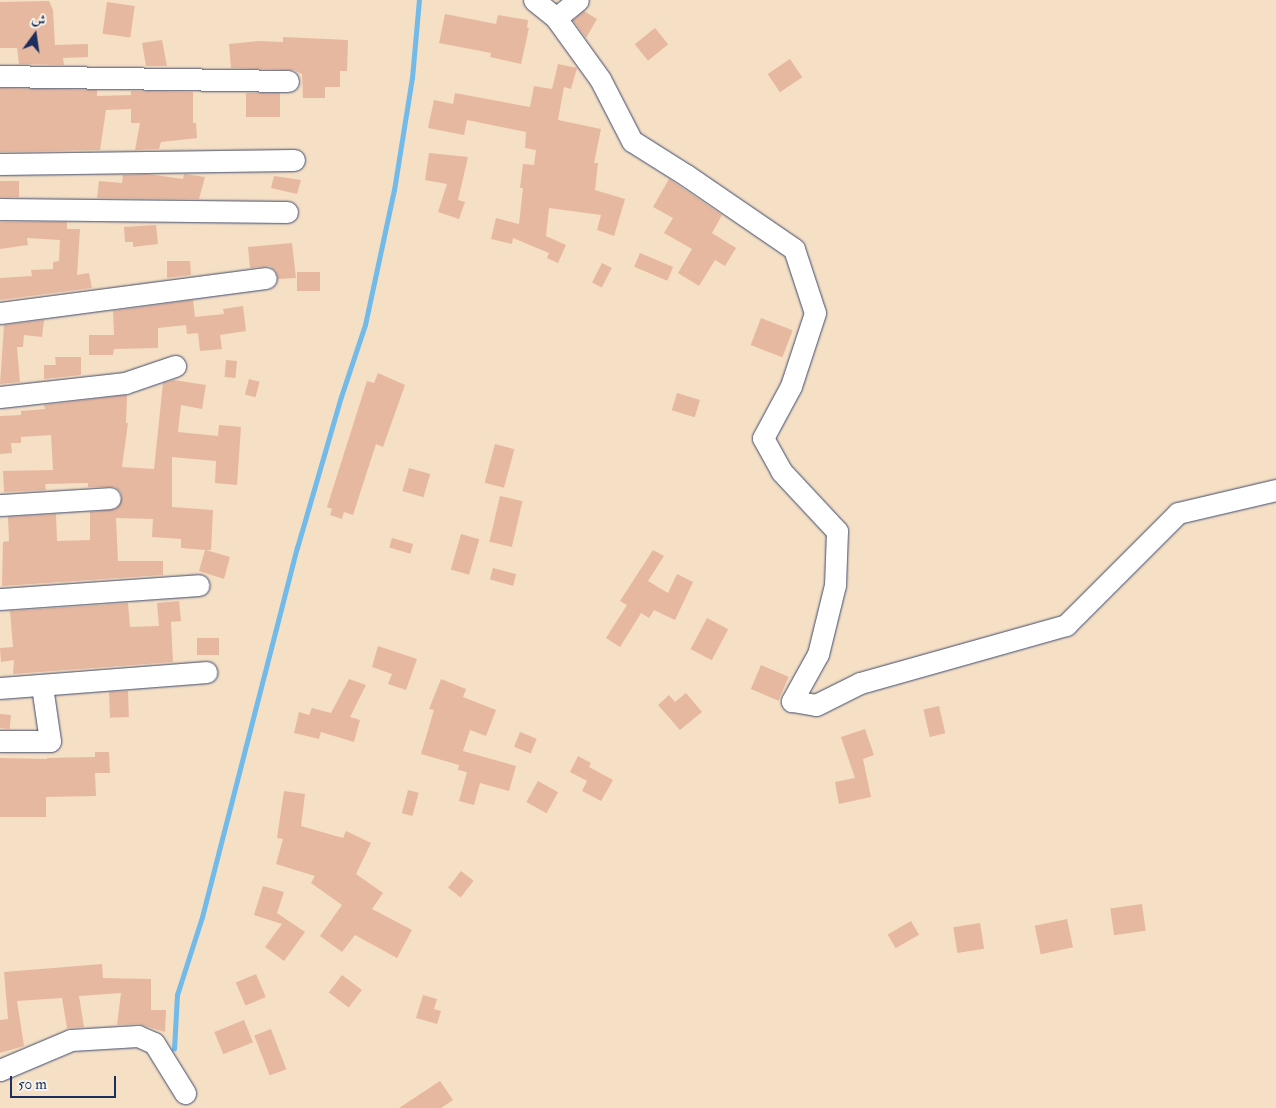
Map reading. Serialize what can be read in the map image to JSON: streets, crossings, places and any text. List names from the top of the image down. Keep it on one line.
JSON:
{"scale_bar":"50 m","north":"top"}
